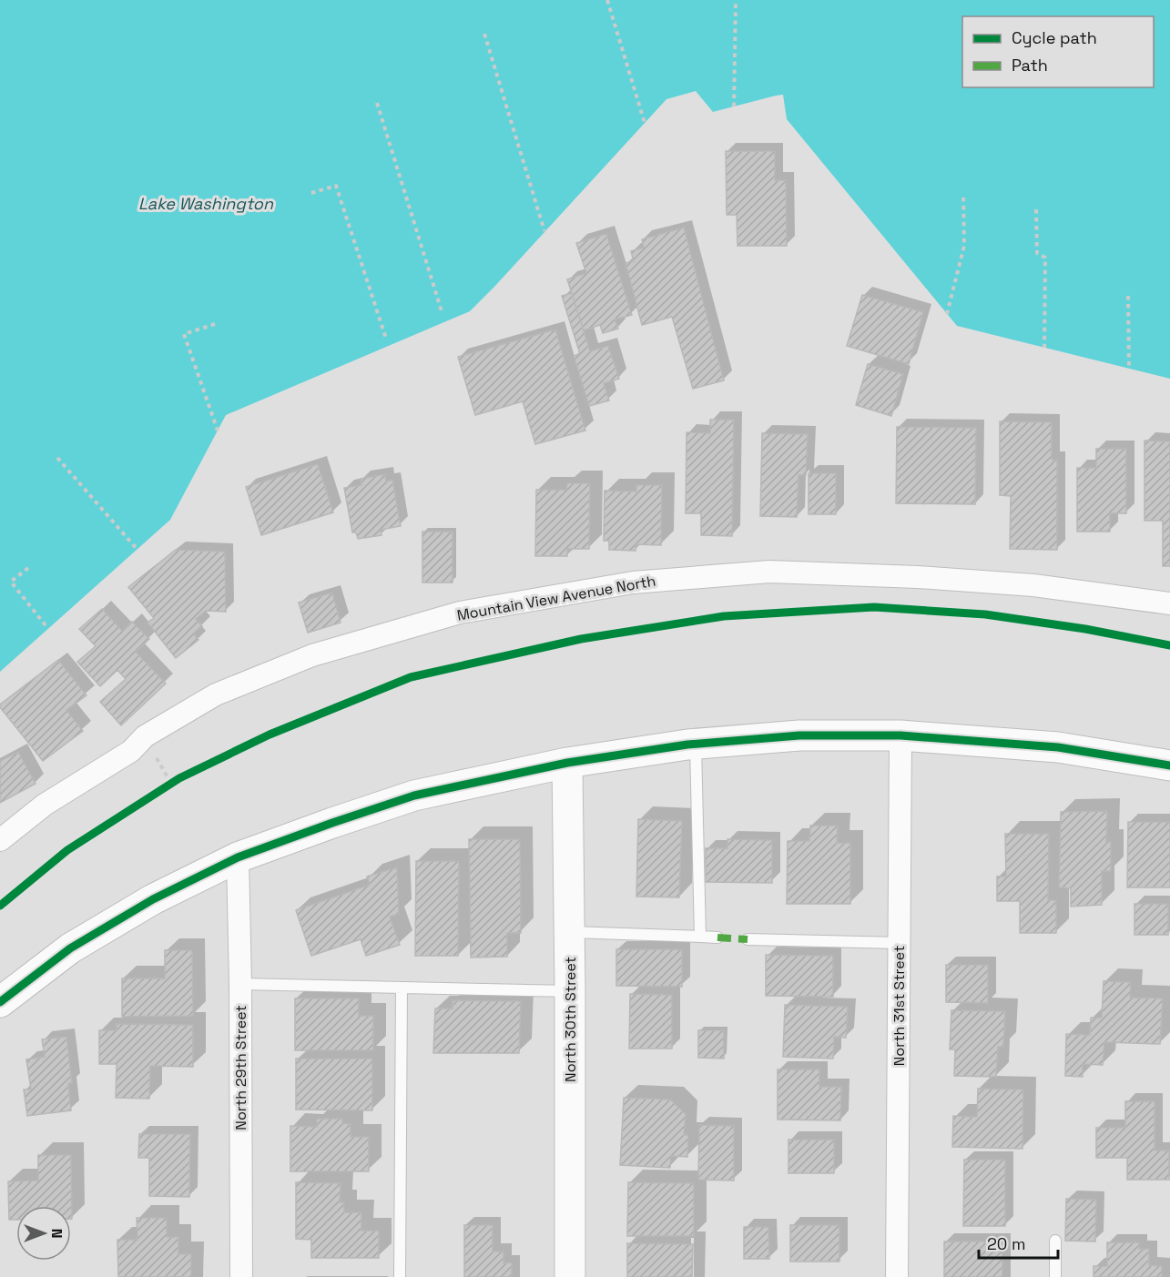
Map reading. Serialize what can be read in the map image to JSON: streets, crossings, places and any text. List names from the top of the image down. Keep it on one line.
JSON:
{"streets":{"street":["Mountain View Avenue North","North 31st Street","North 30th Street","North 29th Street"]},"water":["Lake Washington"],"legend":["Cycle path","Path"],"scale_bar":"20 m","north":"right"}
